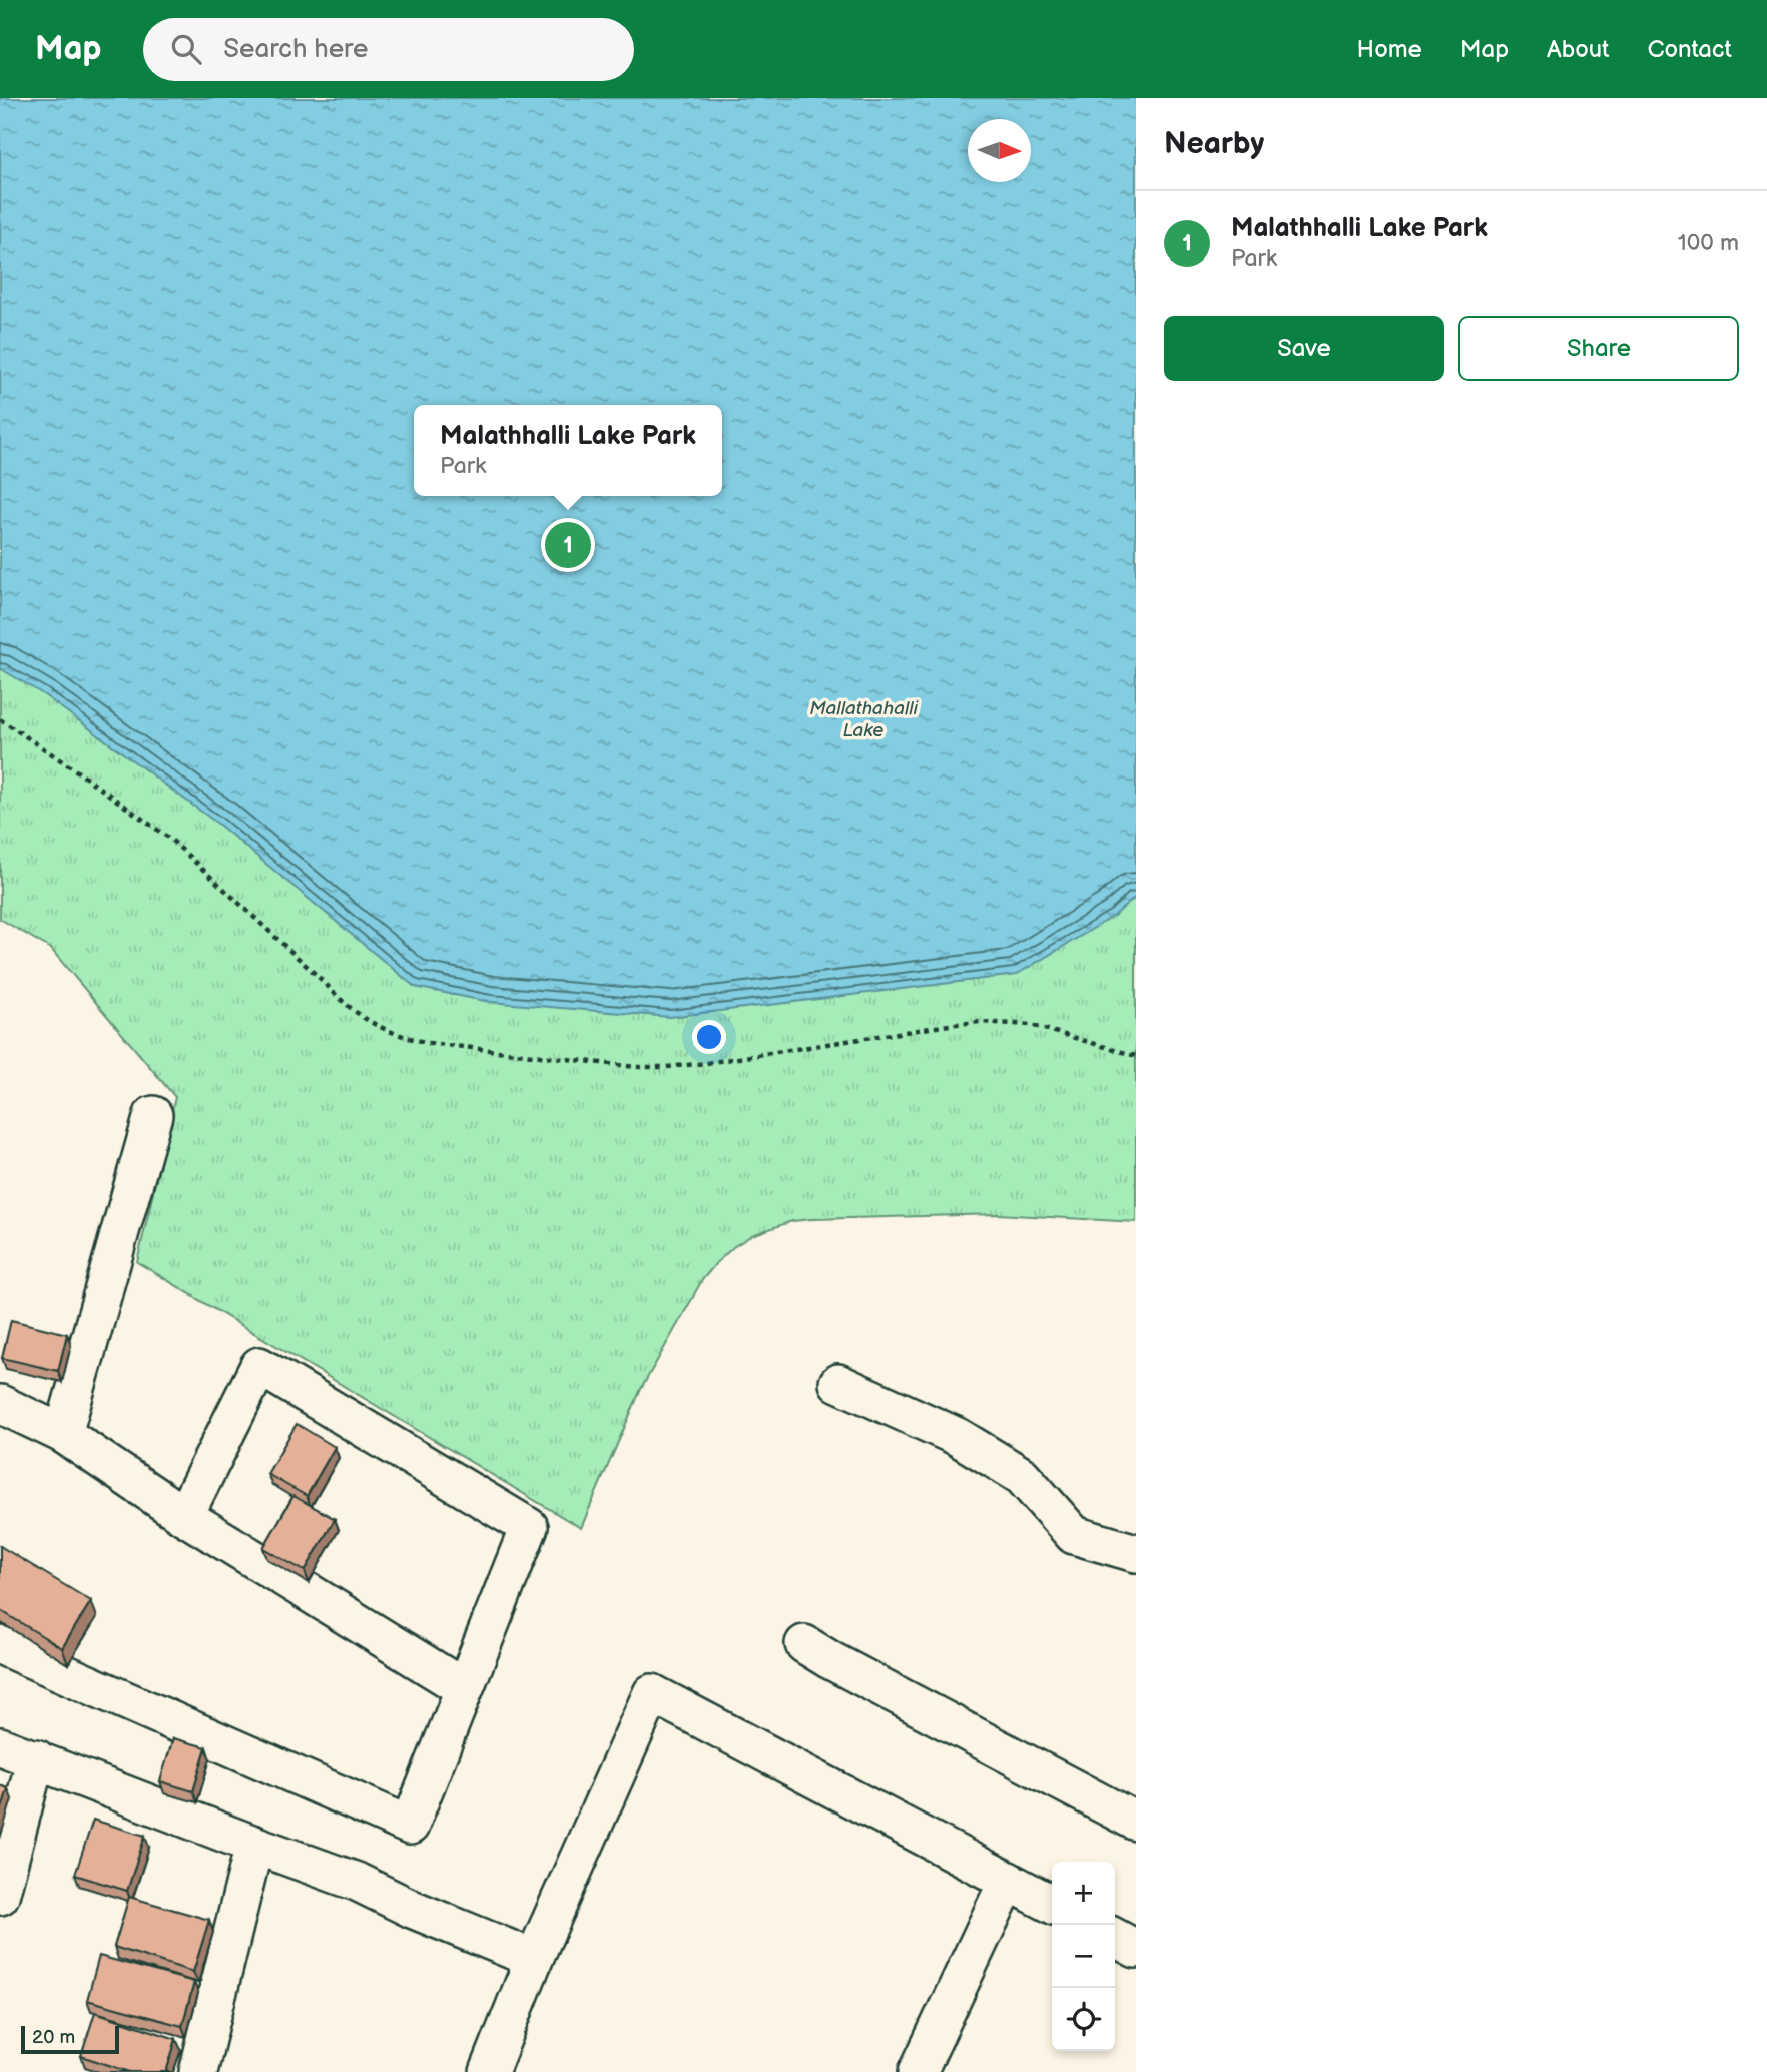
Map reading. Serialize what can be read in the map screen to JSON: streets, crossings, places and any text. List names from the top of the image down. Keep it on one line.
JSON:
{"water":["Mallathahalli Lake"],"scale_bar":"20 m","north":"right","page":{"header":"Map","search":"Search here","nav":["Home","Map","About","Contact"],"heading":"Nearby","list":[{"mark":"1","name":"Malathhalli Lake Park","note":"Park","value":"100 m"}],"buttons":["Save","Share"],"popup":["Malathhalli Lake Park","Park"],"pins":"1","map_buttons":["+","−"],"scale":"20 m"}}
